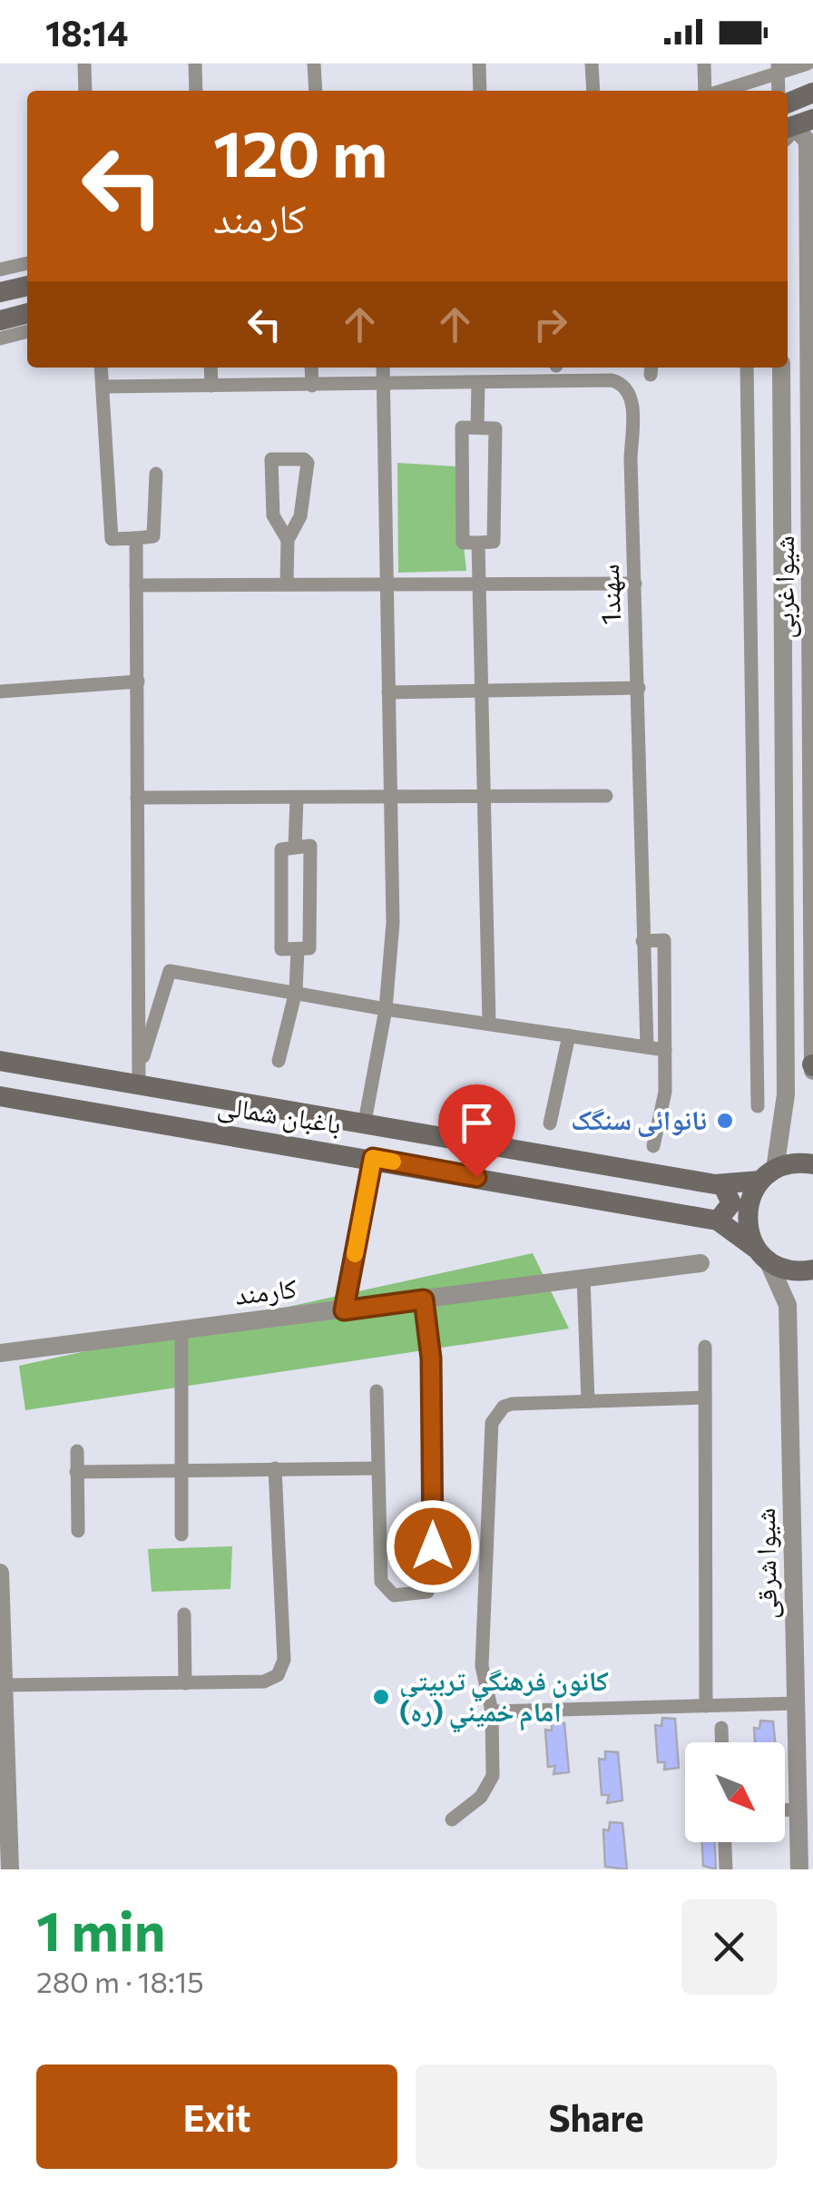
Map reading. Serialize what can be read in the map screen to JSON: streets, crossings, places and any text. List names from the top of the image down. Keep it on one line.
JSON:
{"streets":{"main road":["باغبان شمالی"],"street":["شیوا غربی","1سهند","کارمند","شیوا شرقی"]},"crossings":[["شیوا غربی","باغبان شمالی"],["باغبان شمالی","شیوا شرقی"]],"places":["نانوائی سنگک","كانون فرهنگي تربيتي امام خميني (ره)"],"north":"bottom right","page":{"status":"18:14","turn":["120 m","کارمند"],"heading":["1 min","280 m · 18:15"],"buttons":["Exit","Share"]}}
